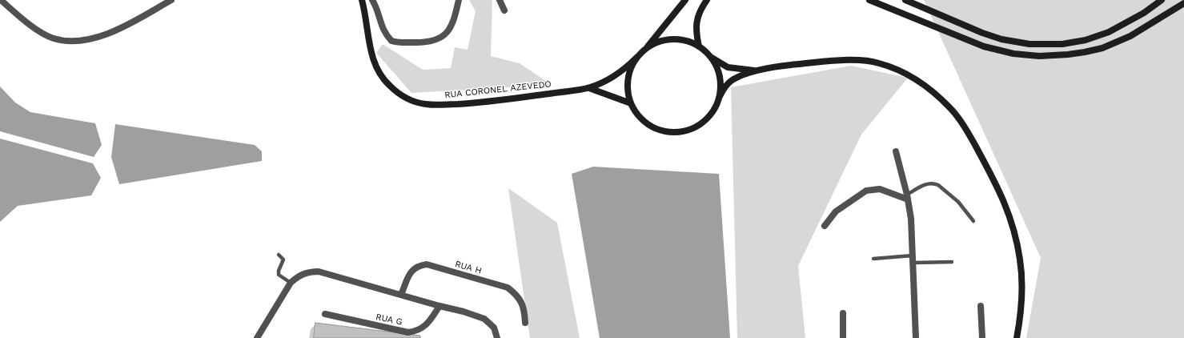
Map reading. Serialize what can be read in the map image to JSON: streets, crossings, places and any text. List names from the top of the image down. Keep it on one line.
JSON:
{"streets":{"main road":["RUA CORONEL AZEVEDO"],"street":["RUA H","RUA G"]}}
